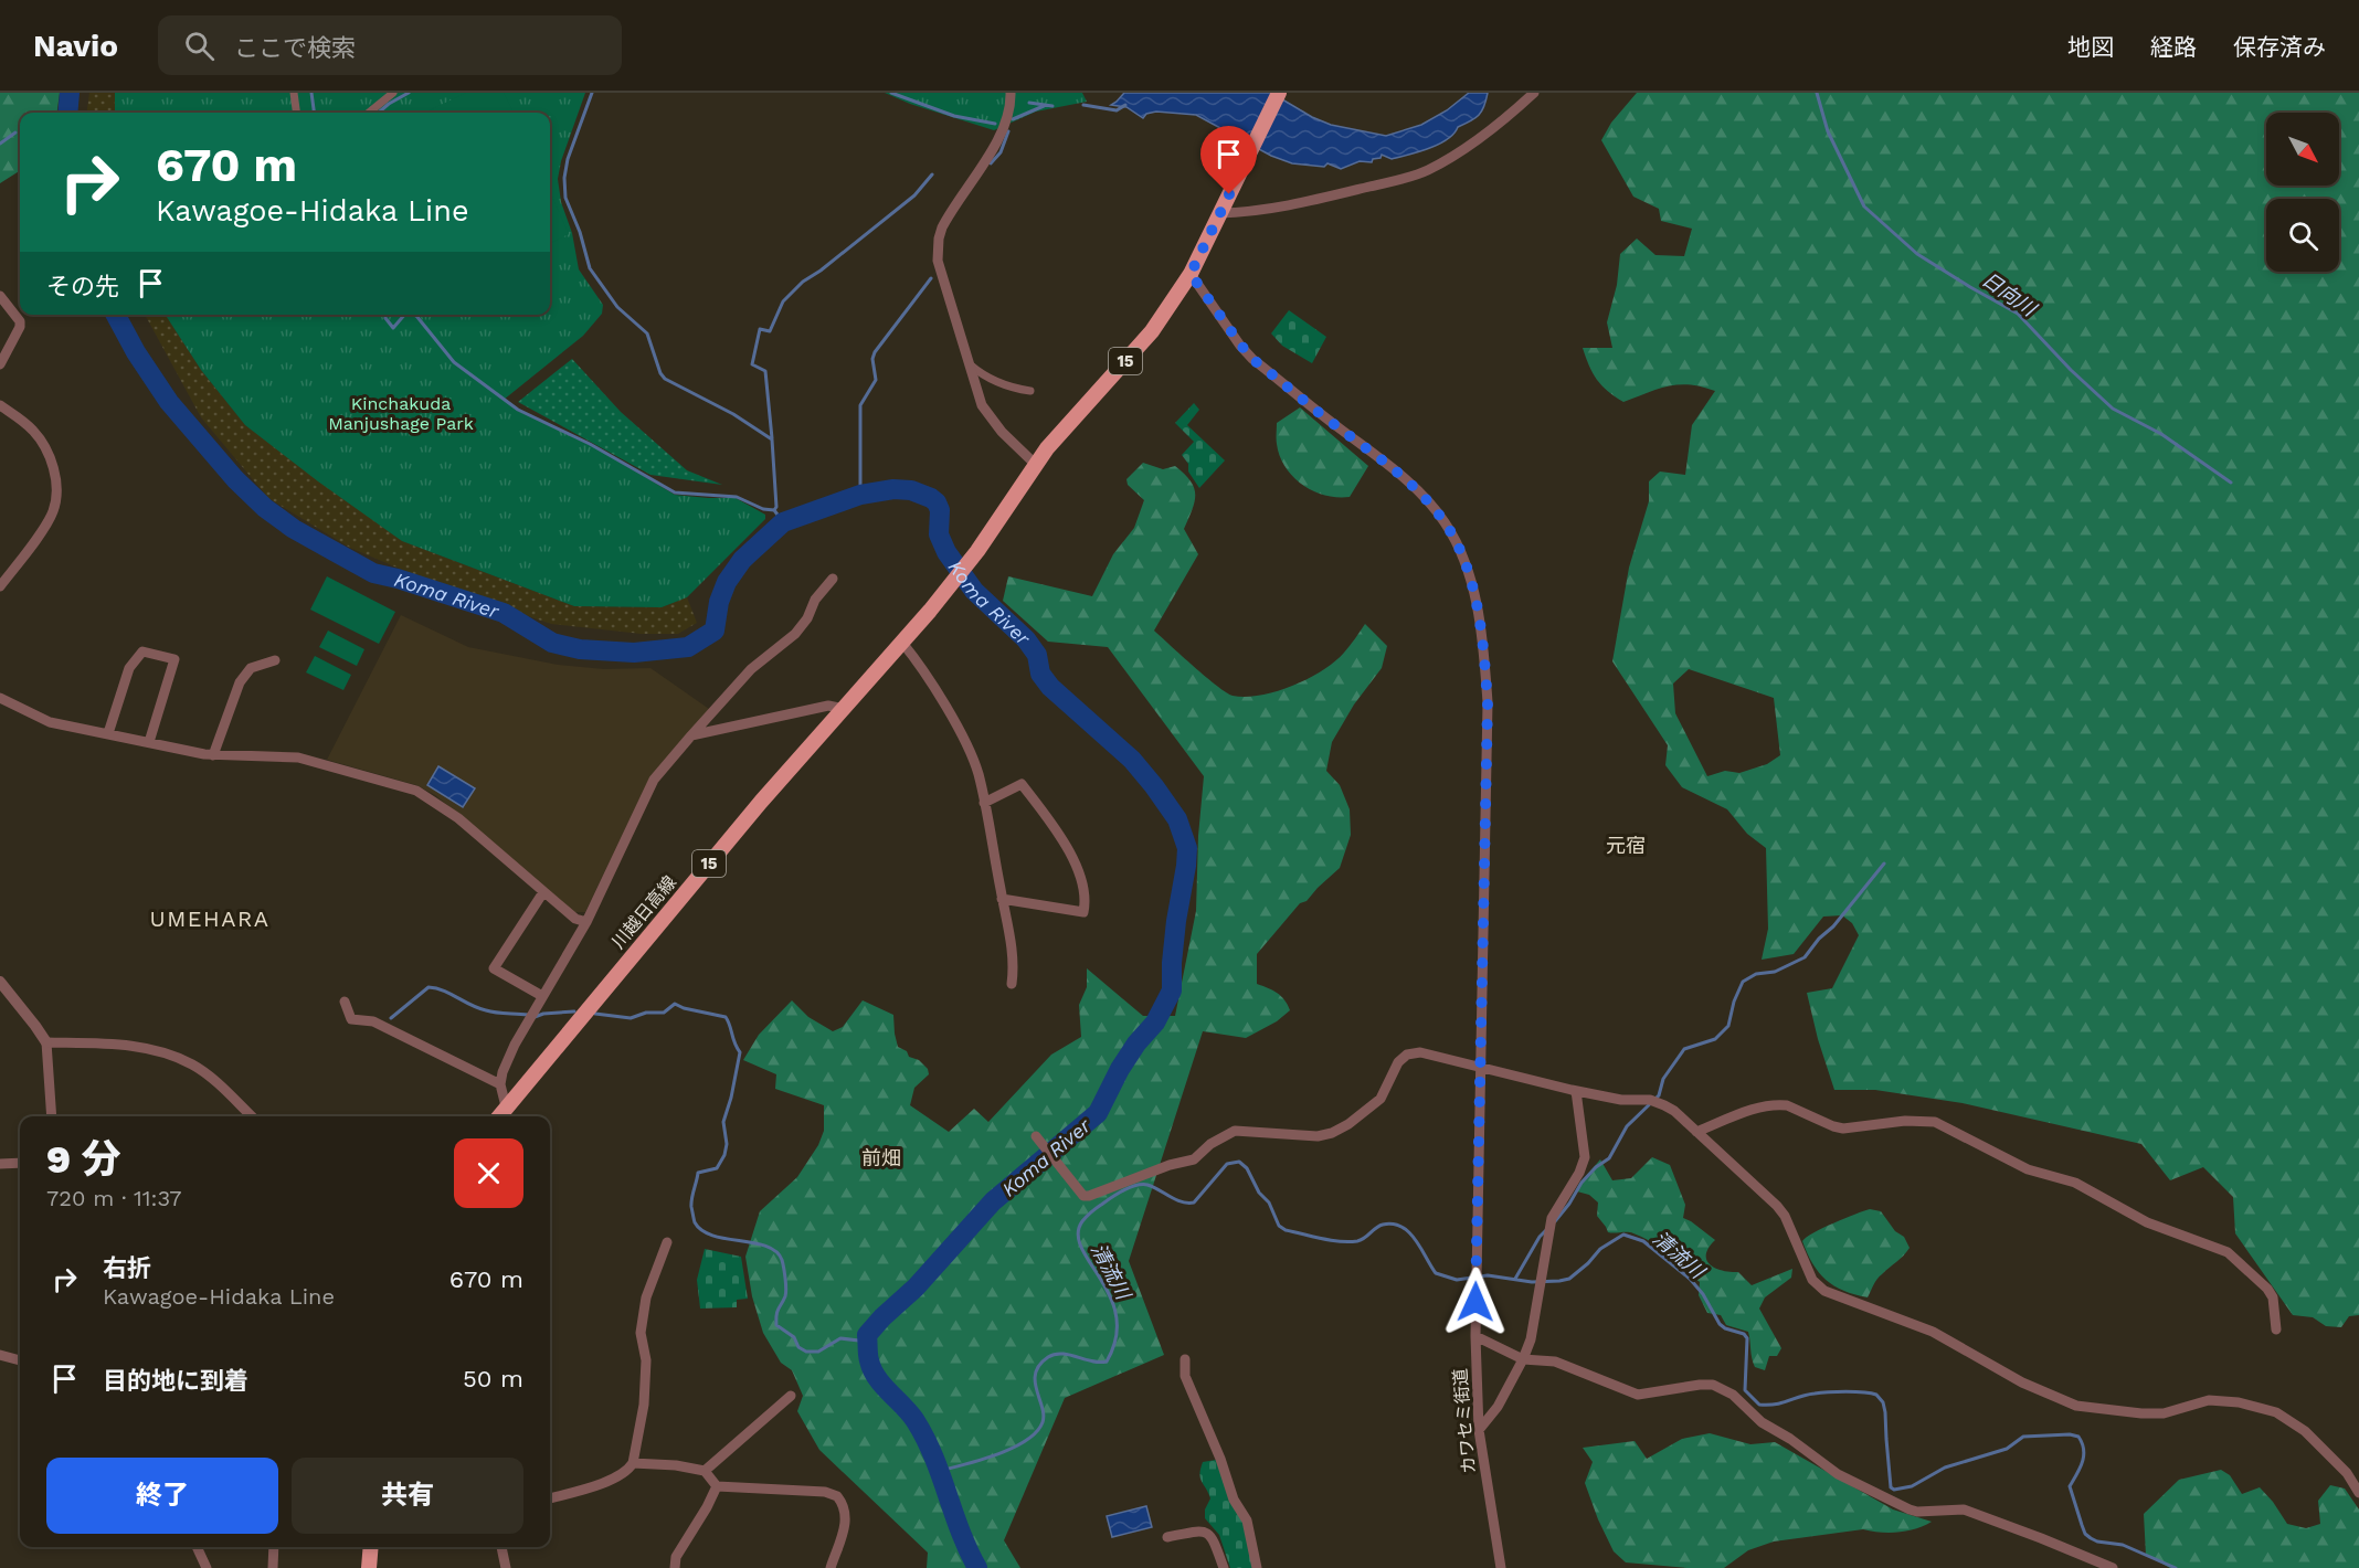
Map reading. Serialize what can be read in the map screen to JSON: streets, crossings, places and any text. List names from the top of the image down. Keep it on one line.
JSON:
{"streets":{"main road":["15","川越日高線"],"street":["カワセミ街道"]},"crossings":[["15","川越日高線"],["15","カワセミ街道"]],"districts":["元宿","UMEHARA","前畑"],"water":["日向川","Koma River","清流川"],"parks":["Kinchakuda Manjushage Park"],"north":"bottom right","page":{"header":"Navio","search":"ここで検索","nav":["地図","経路","保存済み"],"turn":["670 m","Kawagoe-Hidaka Line"],"then":"その先","heading":["9 分","720 m · 11:37"],"list":[{"name":"右折","note":"Kawagoe-Hidaka Line","value":"670 m"},{"name":"目的地に到着","value":"50 m"}],"buttons":["終了","共有"]}}
